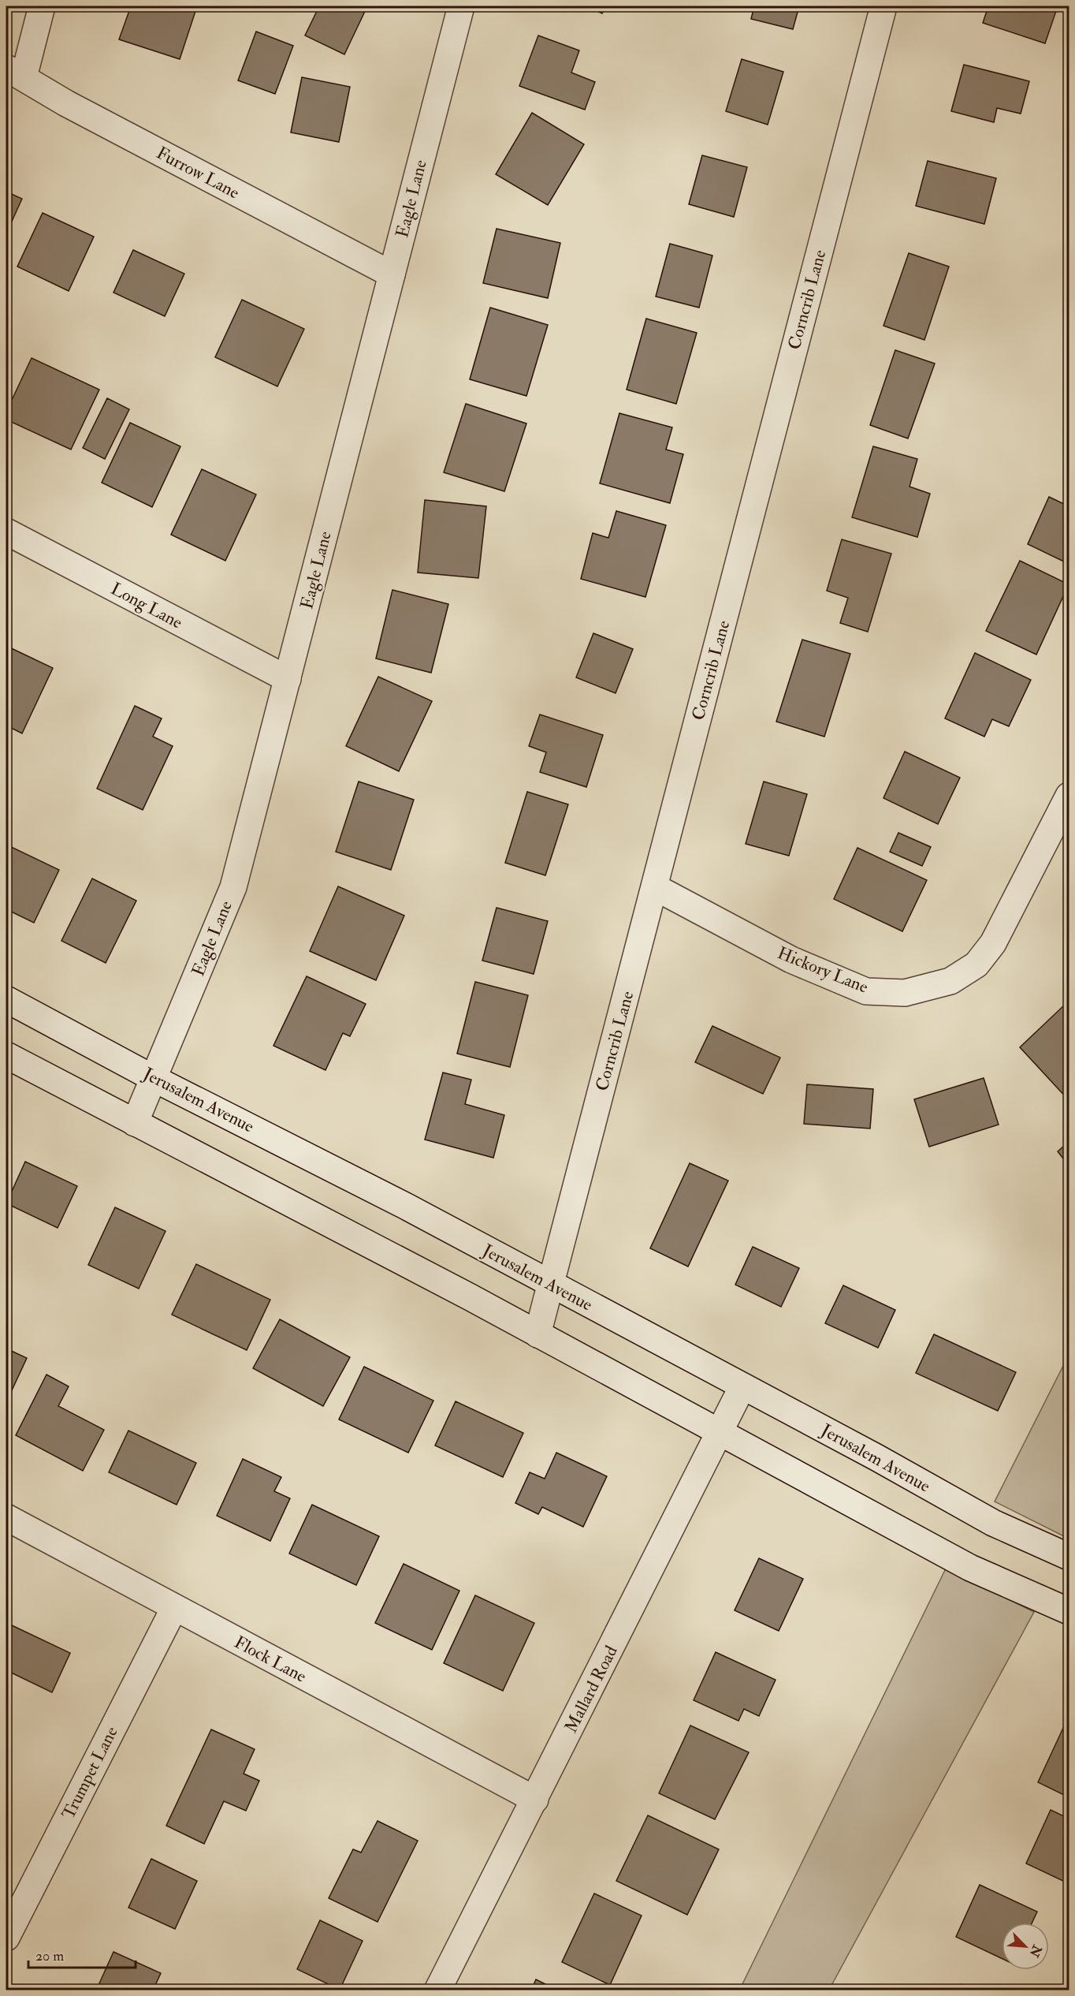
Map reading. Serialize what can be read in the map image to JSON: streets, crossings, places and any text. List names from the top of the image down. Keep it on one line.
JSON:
{"streets":{"street":["Furrow Lane","Eagle Lane","Corncrib Lane","Long Lane","Hickory Lane","Jerusalem Avenue","Flock Lane","Mallard Road","Trumpet Lane"]},"crossings":[["Furrow Lane","Eagle Lane"],["Eagle Lane","Long Lane"],["Eagle Lane","Jerusalem Avenue"],["Corncrib Lane","Hickory Lane"],["Corncrib Lane","Jerusalem Avenue"],["Jerusalem Avenue","Mallard Road"],["Flock Lane","Mallard Road"],["Flock Lane","Trumpet Lane"]],"scale_bar":"20 m","north":"bottom right"}
